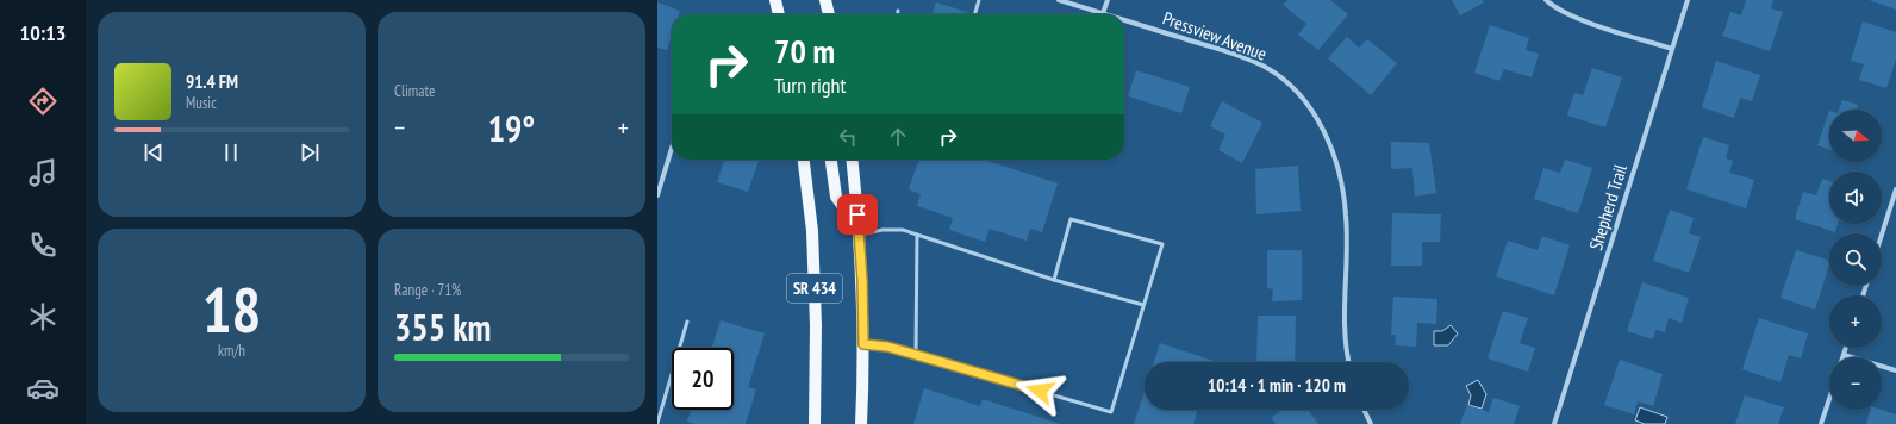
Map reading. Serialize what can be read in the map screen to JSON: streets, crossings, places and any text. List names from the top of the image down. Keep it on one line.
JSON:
{"streets":{"main road":["SR 434"],"street":["Pressview Avenue","Shepherd Trail"]},"north":"right","page":{"tabs":"10:13","tile":["Climate",["18","km/h"],["Range · 71%","355 km"]],"turn":["70 m","Turn right"],"song":["91.4 FM","Music"],"heat":["−","19°","+"],"map_buttons":["+","−"],"limit":"20","trip":"10:14 · 1 min · 120 m"}}
